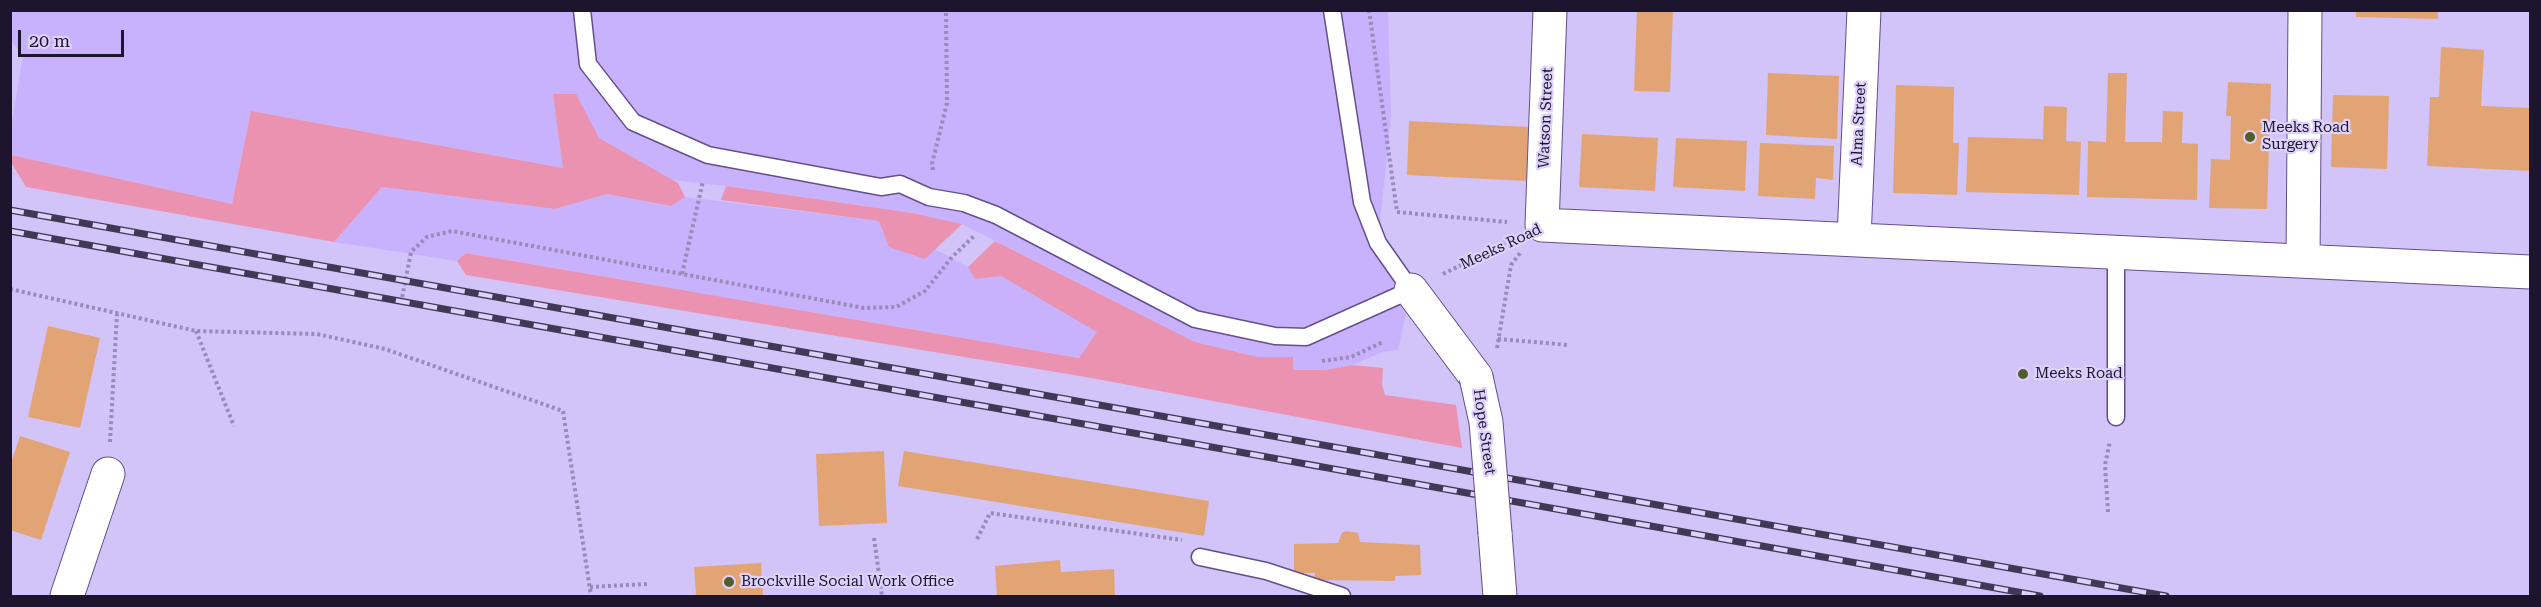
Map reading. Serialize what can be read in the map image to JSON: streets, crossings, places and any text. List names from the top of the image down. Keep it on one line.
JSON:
{"streets":{"street":["Watson Street","Alma Street","Meeks Road","Hope Street"]},"crossings":[["Watson Street","Meeks Road"],["Alma Street","Meeks Road"],["Meeks Road","Hope Street"]],"places":["Meeks Road Surgery","Meeks Road","Brockville Social Work Office"],"scale_bar":"20 m"}
